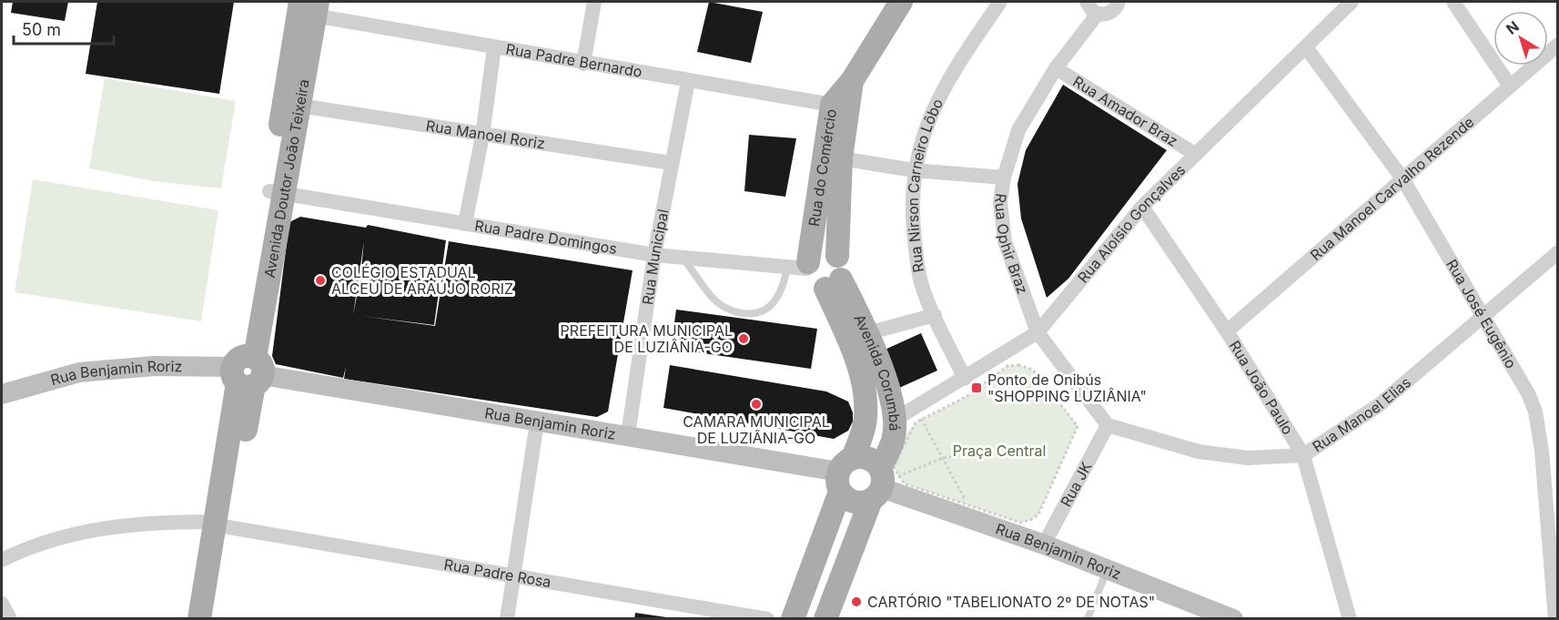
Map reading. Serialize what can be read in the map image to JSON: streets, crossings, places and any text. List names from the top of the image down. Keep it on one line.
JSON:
{"streets":{"main road":["Rua do Comércio","Avenida Doutor João Teixeira","Avenida Corumbá"],"street":["Rua Padre Bernardo","Rua Amador Braz","Rua Manoel Roriz","Rua Nirson Carneiro Lôbo","Rua Manoel Carvalho Rezende","Rua Aloísio Gonçalves","Rua Padre Domingos","Rua Ophir Braz","Rua Municipal","Rua José Eugênio","Rua Benjamin Roriz","Rua João Paulo","Rua Manoel Elias","Rua JK","Rua Padre Rosa"]},"crossings":[["Rua Padre Bernardo","Rua do Comércio"],["Rua Padre Bernardo","Avenida Doutor João Teixeira"],["Rua Padre Bernardo","Rua Municipal"],["Rua Amador Braz","Rua Aloísio Gonçalves"],["Rua Amador Braz","Rua Ophir Braz"],["Rua Manoel Roriz","Avenida Doutor João Teixeira"],["Rua Manoel Roriz","Rua Municipal"],["Rua do Comércio","Rua Padre Domingos"],["Rua do Comércio","Avenida Corumbá"],["Avenida Doutor João Teixeira","Rua Padre Domingos"],["Avenida Doutor João Teixeira","Rua Benjamin Roriz"],["Avenida Doutor João Teixeira","Rua Padre Rosa"],["Rua Nirson Carneiro Lôbo","Rua Aloísio Gonçalves"],["Rua Manoel Carvalho Rezende","Rua José Eugênio"],["Rua Manoel Carvalho Rezende","Rua João Paulo"],["Rua Aloísio Gonçalves","Rua Ophir Braz"],["Rua Aloísio Gonçalves","Rua José Eugênio"],["Rua Aloísio Gonçalves","Avenida Corumbá"],["Rua Aloísio Gonçalves","Rua João Paulo"],["Rua Padre Domingos","Rua Municipal"],["Rua Padre Domingos","Avenida Corumbá"],["Rua Municipal","Rua Benjamin Roriz"],["Rua José Eugênio","Rua Manoel Elias"],["Avenida Corumbá","Rua Benjamin Roriz"],["Rua Benjamin Roriz","Rua JK"],["Rua João Paulo","Rua Manoel Elias"],["Rua Manoel Elias","Rua JK"]],"parks":["Praça Central"],"places":{"other":["COLÉGIO ESTADUAL ALCEU DE ARAÚJO RORIZ","PREFEITURA MUNICIPAL DE LUZIÂNIA-GO","CAMARA MUNICIPAL DE LUZIÂNIA-GO","CARTÓRIO \"TABELIONATO 2º DE NOTAS\""],"transit":["Ponto de Onibús \"SHOPPING LUZIÂNIA\""]},"scale_bar":"50 m","north":"top left"}
